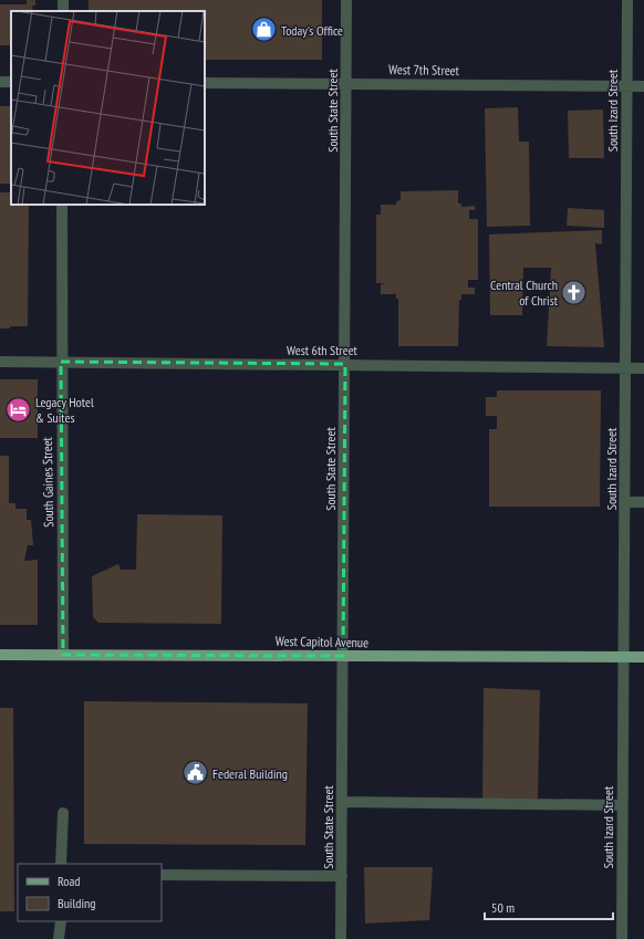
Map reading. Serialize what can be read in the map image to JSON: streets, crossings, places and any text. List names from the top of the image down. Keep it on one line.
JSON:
{"streets":{"main road":["West Capitol Avenue"],"street":["West 7th Street","South State Street","South Izard Street","West 6th Street","South Gaines Street"]},"crossings":[["West 7th Street","South State Street"],["West 7th Street","South Izard Street"],["South State Street","West 6th Street"],["South State Street","West Capitol Avenue"],["South Izard Street","West 6th Street"],["South Izard Street","West Capitol Avenue"],["West 6th Street","South Gaines Street"],["South Gaines Street","West Capitol Avenue"]],"places":{"shop":["Today's Office"],"church":["Central Church of Christ"],"hotel":["Legacy Hotel & Suites"],"public building":["Federal Building"]},"legend":["Road","Building"],"scale_bar":"50 m"}
